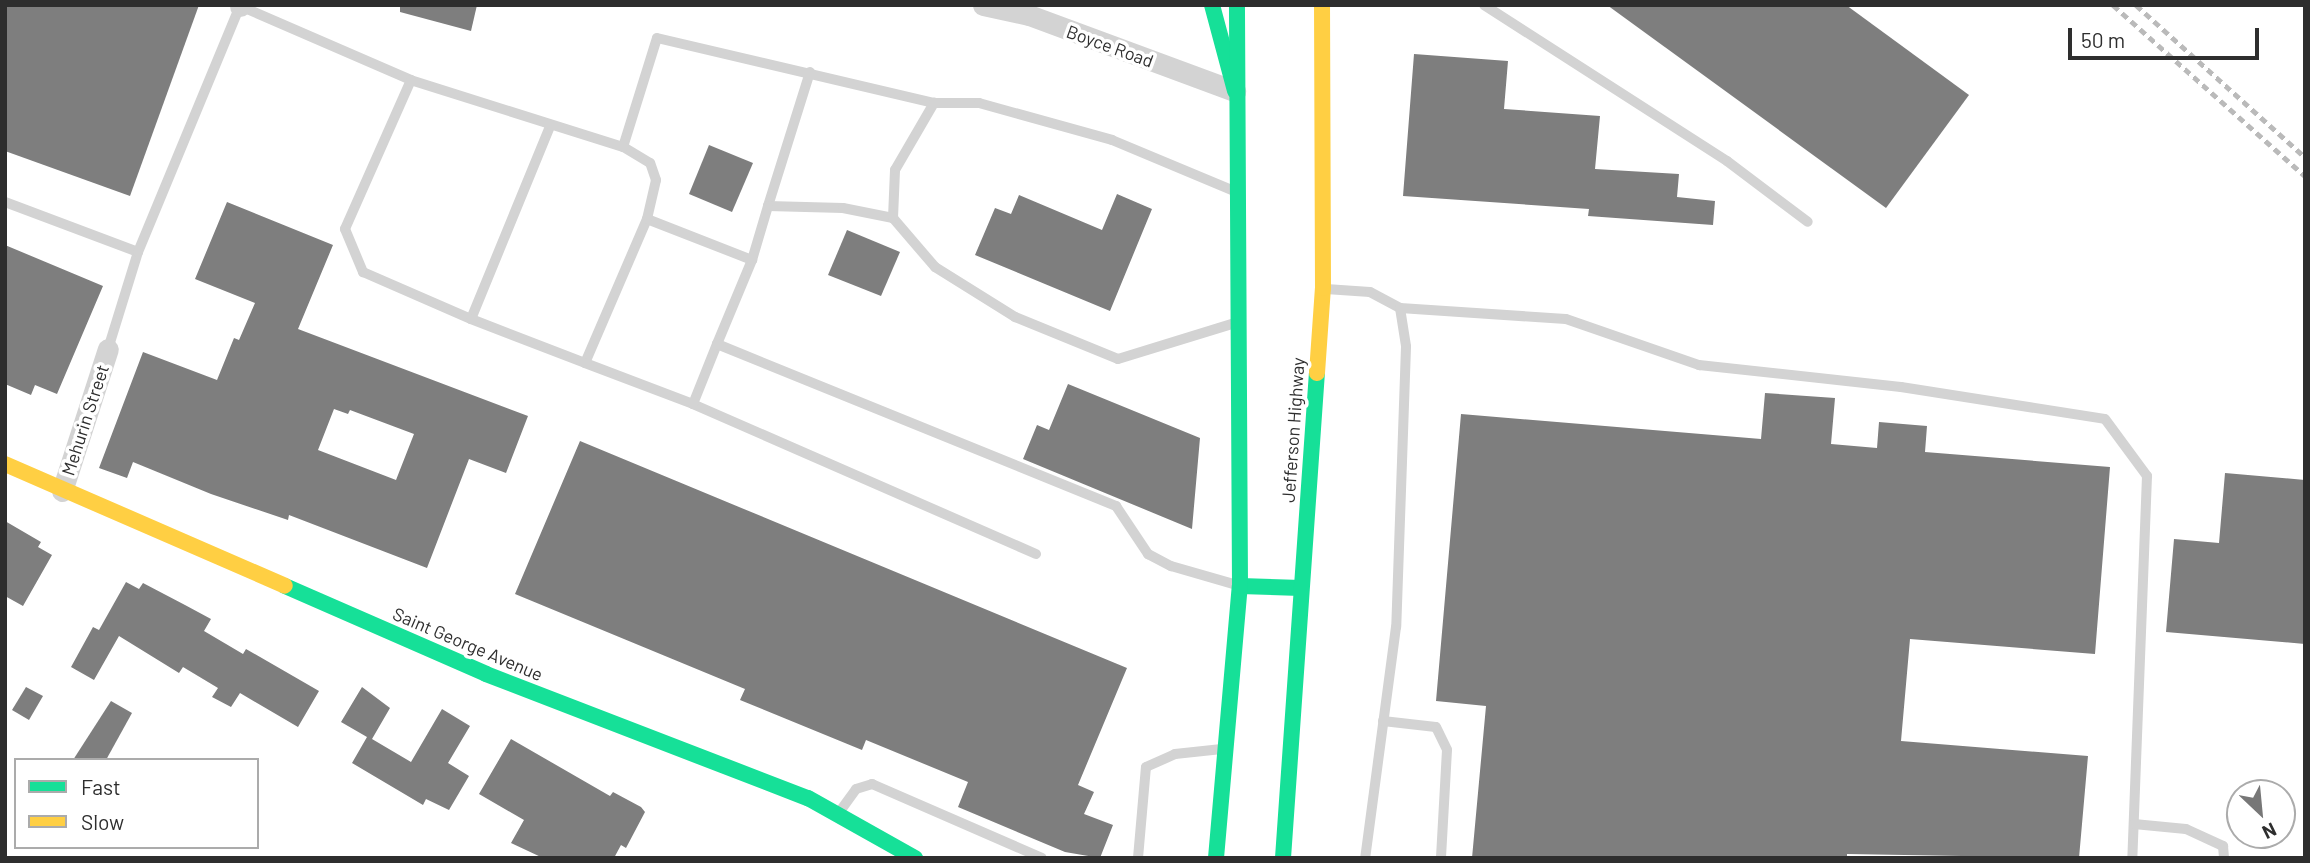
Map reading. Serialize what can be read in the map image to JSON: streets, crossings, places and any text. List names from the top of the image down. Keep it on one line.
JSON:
{"streets":{"main road":["Jefferson Highway","Saint George Avenue"],"street":["Boyce Road","Mehurin Street"]},"crossings":[["Mehurin Street","Saint George Avenue"]],"legend":["Fast","Slow"],"scale_bar":"50 m","north":"bottom right"}
